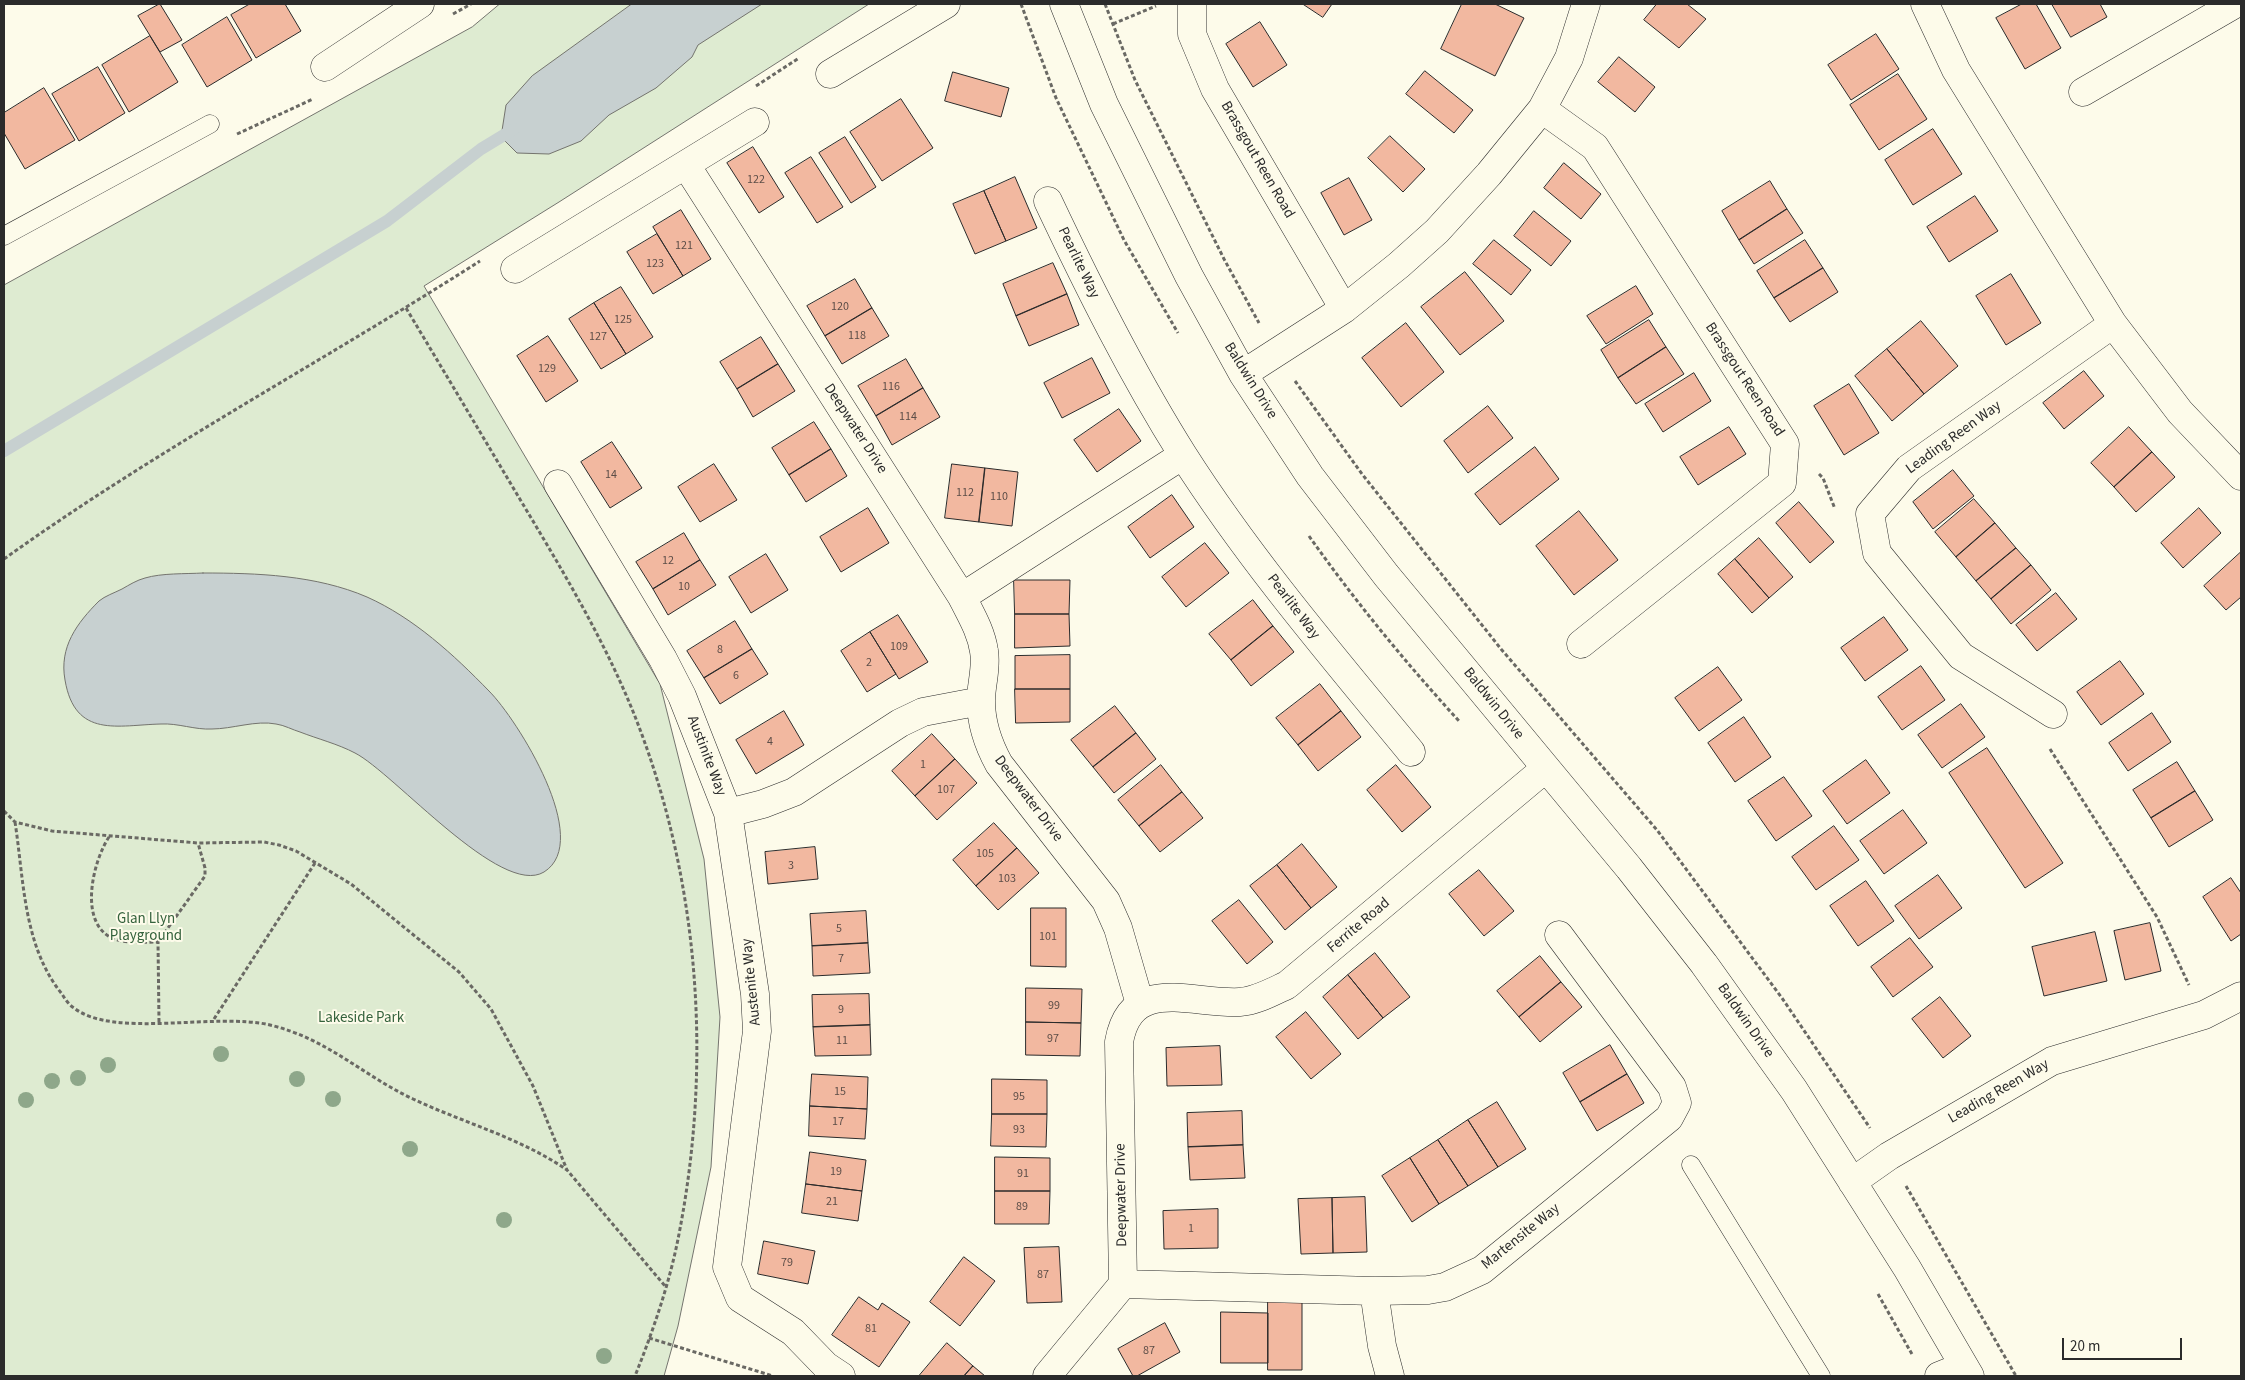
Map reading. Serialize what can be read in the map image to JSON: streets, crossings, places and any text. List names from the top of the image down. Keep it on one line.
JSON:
{"streets":{"street":["Brassgout Reen Road","Pearlite Way","Baldwin Drive","Deepwater Drive","Leading Reen Way","Austinite Way","Ferrite Road","Austenite Way","Martensite Way"]},"crossings":[["Baldwin Drive","Leading Reen Way"],["Baldwin Drive","Ferrite Road"],["Deepwater Drive","Austinite Way"],["Deepwater Drive","Ferrite Road"],["Deepwater Drive","Martensite Way"],["Austinite Way","Austenite Way"]],"parks":["Glan Llyn Playground","Lakeside Park"],"house_numbers":["122","121","123","120","125","118","127","129","116","114","14","112","110","12","10","109","8","2","6","4","1","107","105","3","103","5","101","7","99","9","97","11","15","95","17","93","19","91","21","89","1","79","87","81","87"],"scale_bar":"20 m"}
